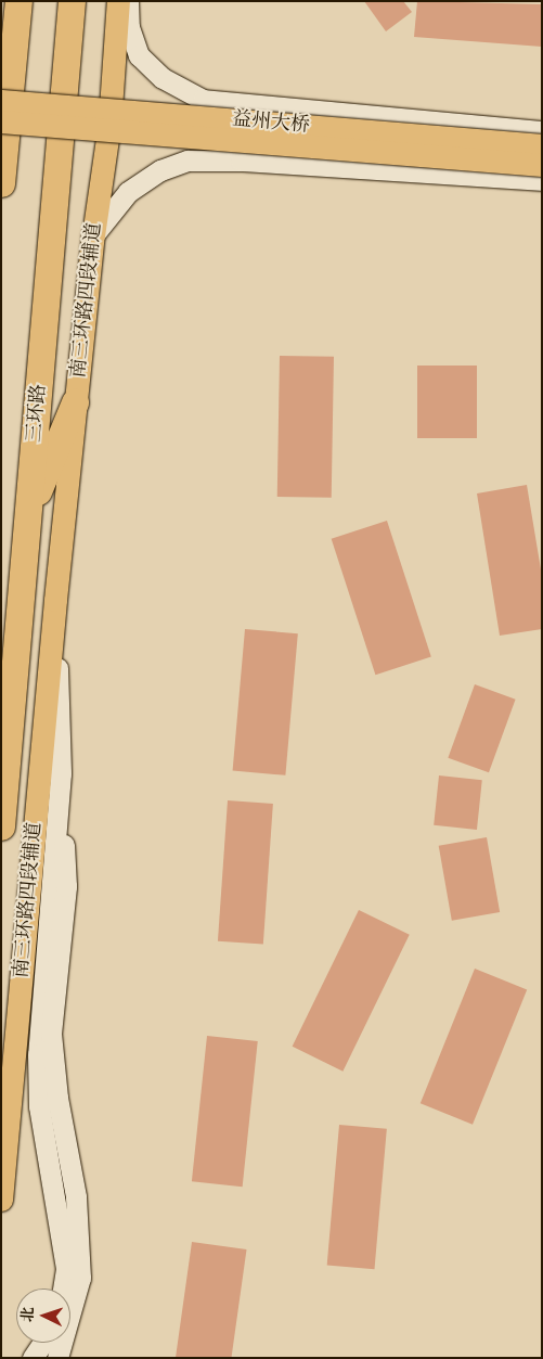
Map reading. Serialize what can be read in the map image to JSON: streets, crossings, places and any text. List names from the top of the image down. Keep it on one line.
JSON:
{"streets":{"highway":["三环路"],"main road":["益州大桥","南三环路四段辅道"]},"north":"left"}
